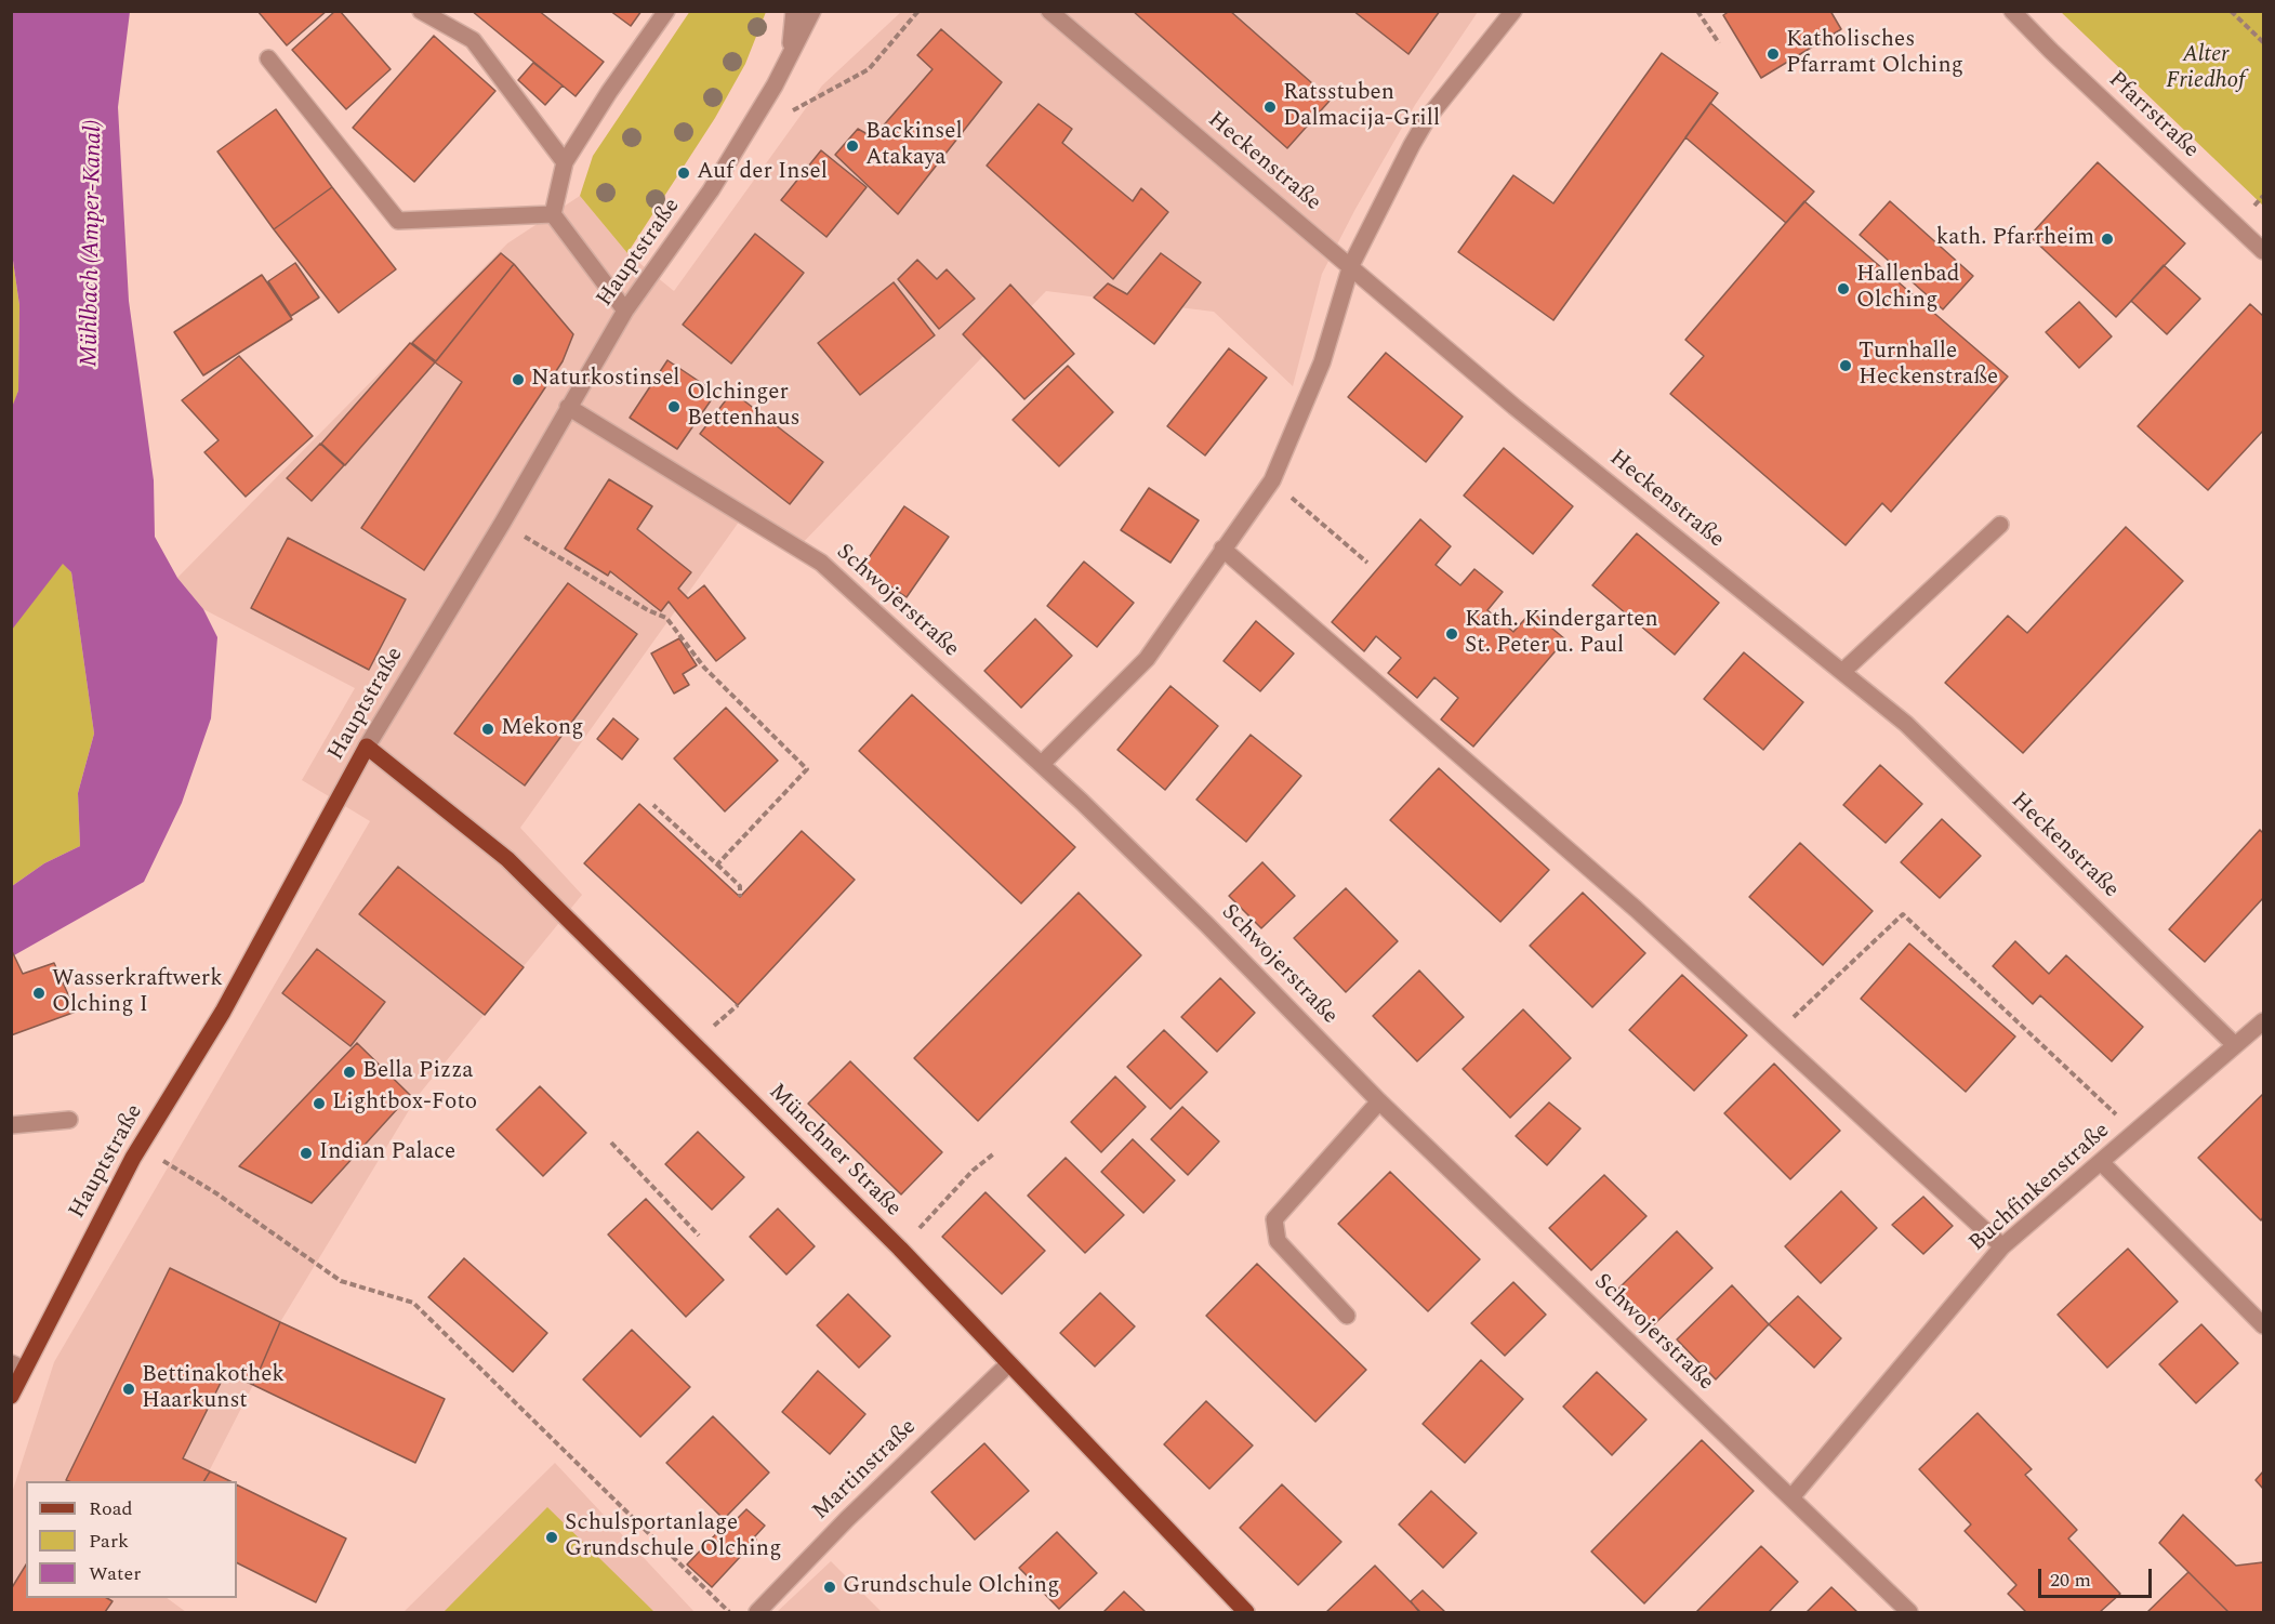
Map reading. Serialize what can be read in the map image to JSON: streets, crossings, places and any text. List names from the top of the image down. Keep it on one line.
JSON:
{"streets":{"main road":["Hauptstraße","Münchner Straße"],"street":["Pfarrstraße","Heckenstraße","Schwojerstraße","Buchfinkenstraße","Martinstraße"]},"crossings":[["Heckenstraße","Buchfinkenstraße"],["Hauptstraße","Schwojerstraße"],["Hauptstraße","Münchner Straße"],["Schwojerstraße","Buchfinkenstraße"],["Münchner Straße","Martinstraße"]],"water":["Mühlbach (Amper-Kanal)"],"parks":["Alter Friedhof"],"places":["Katholisches Pfarramt Olching","Ratsstuben Dalmacija-Grill","Backinsel Atakaya","Auf der Insel","kath. Pfarrheim","Hallenbad Olching","Turnhalle Heckenstraße","Naturkostinsel","Olchinger Bettenhaus","Kath. Kindergarten St. Peter u. Paul","Mekong","Wasserkraftwerk Olching I","Bella Pizza","Lightbox-Foto","Indian Palace","Bettinakothek Haarkunst","Schulsportanlage Grundschule Olching","Grundschule Olching"],"legend":["Road","Park","Water"],"scale_bar":"20 m"}
